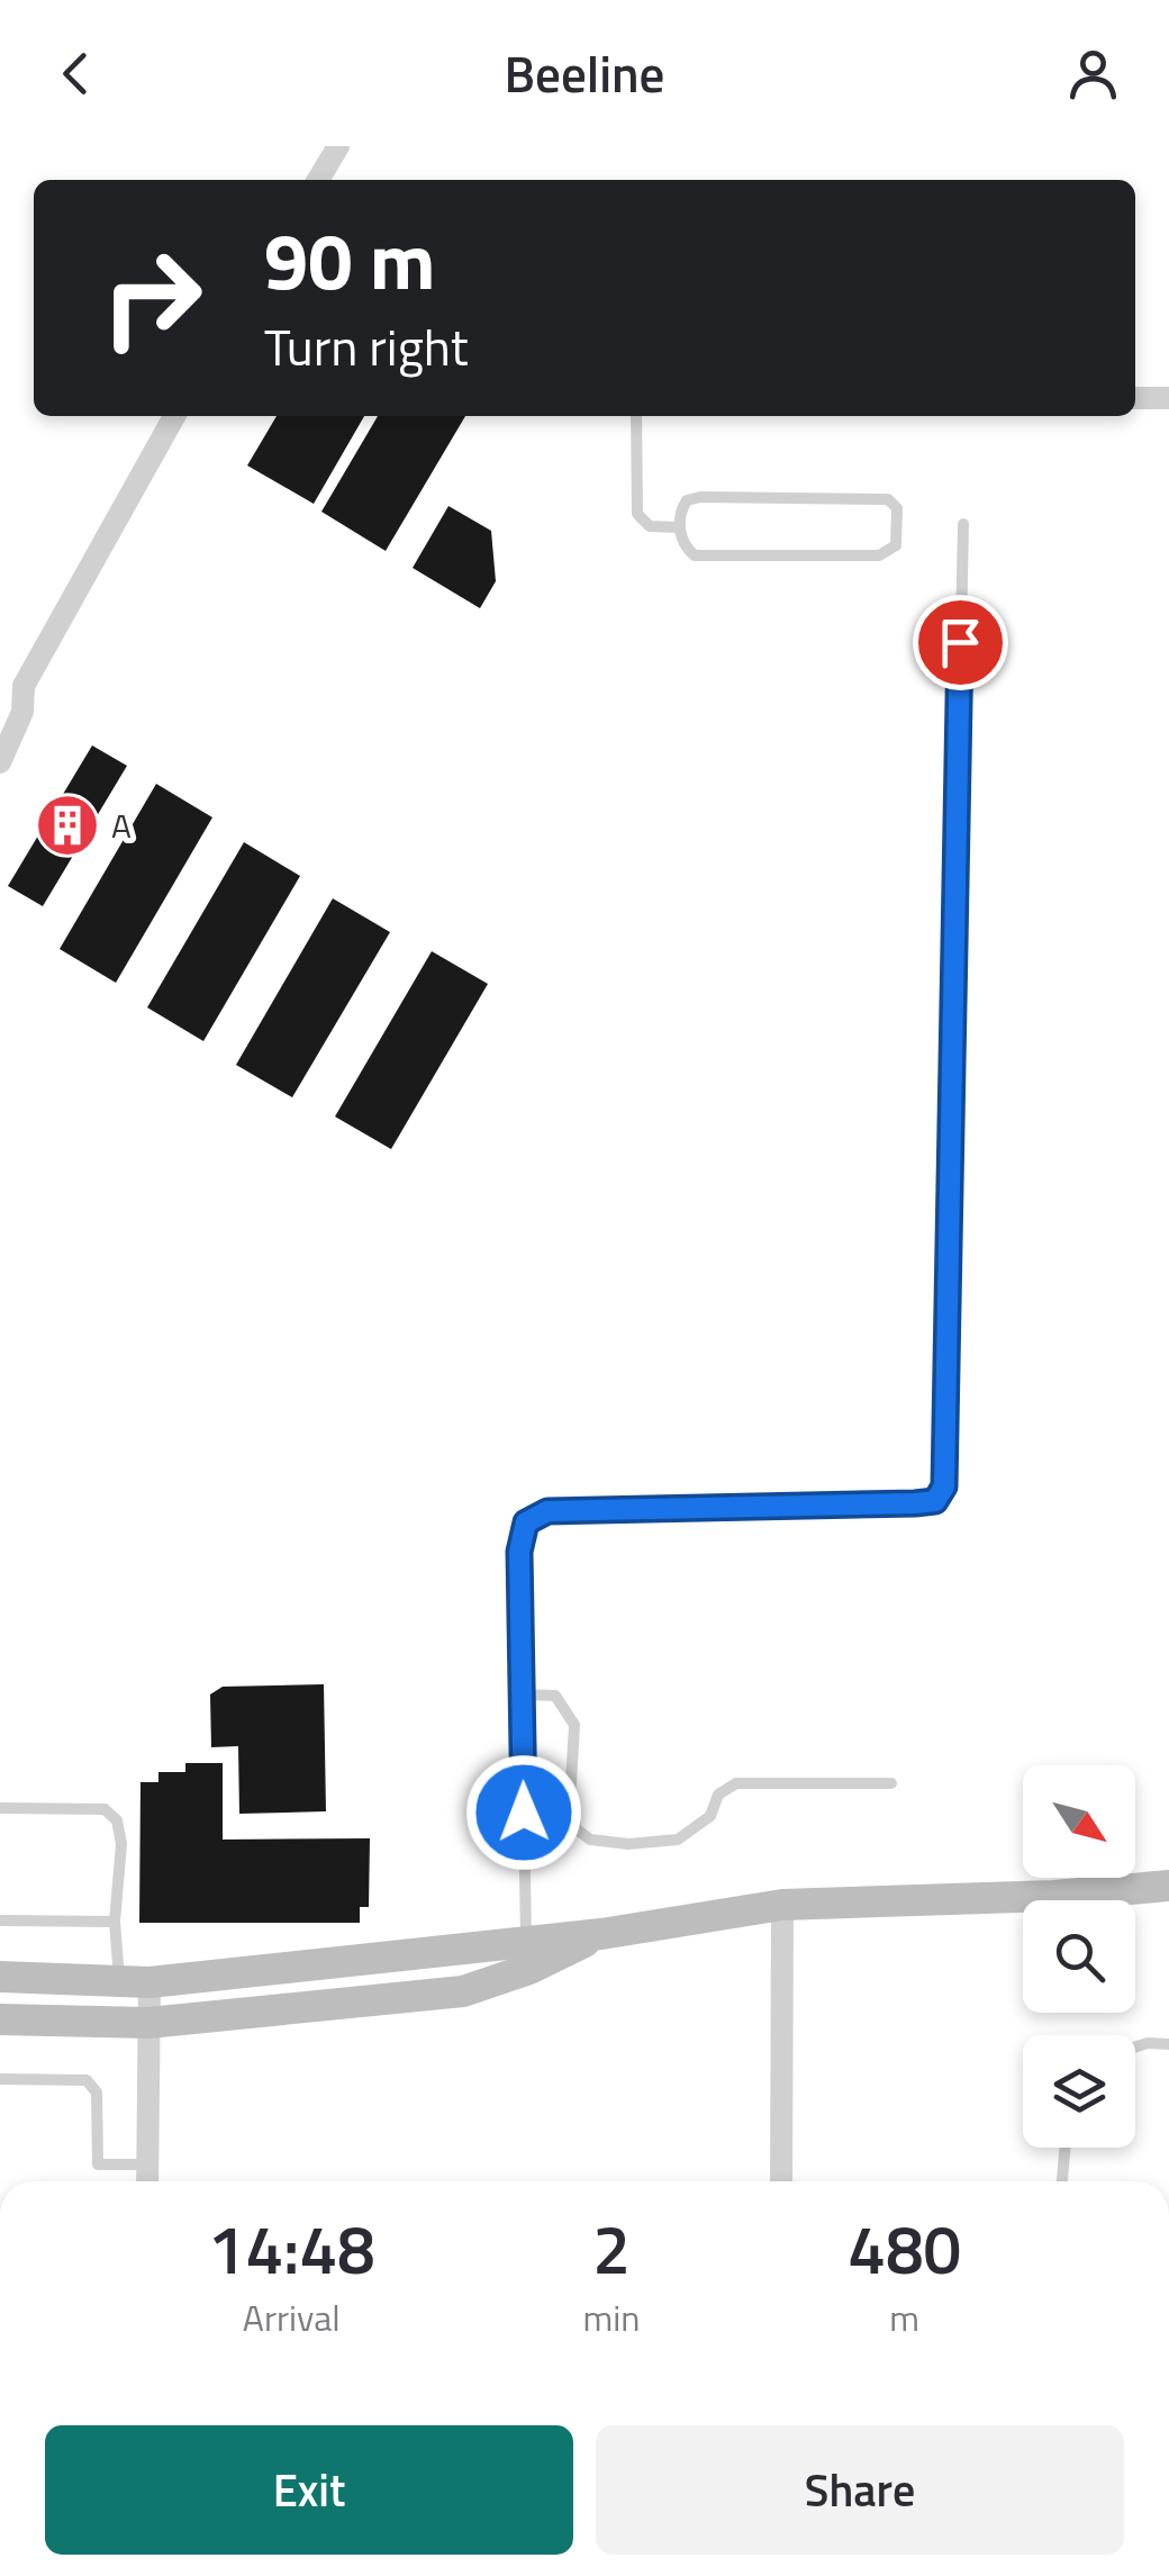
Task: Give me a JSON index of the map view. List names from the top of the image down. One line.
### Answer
{"places":{"building":["A"]},"north":"bottom right","page":{"header":"Beeline","turn":["90 m","Turn right"],"eta":["14:48","Arrival","2","min","480","m"],"buttons":["Exit","Share"]}}
